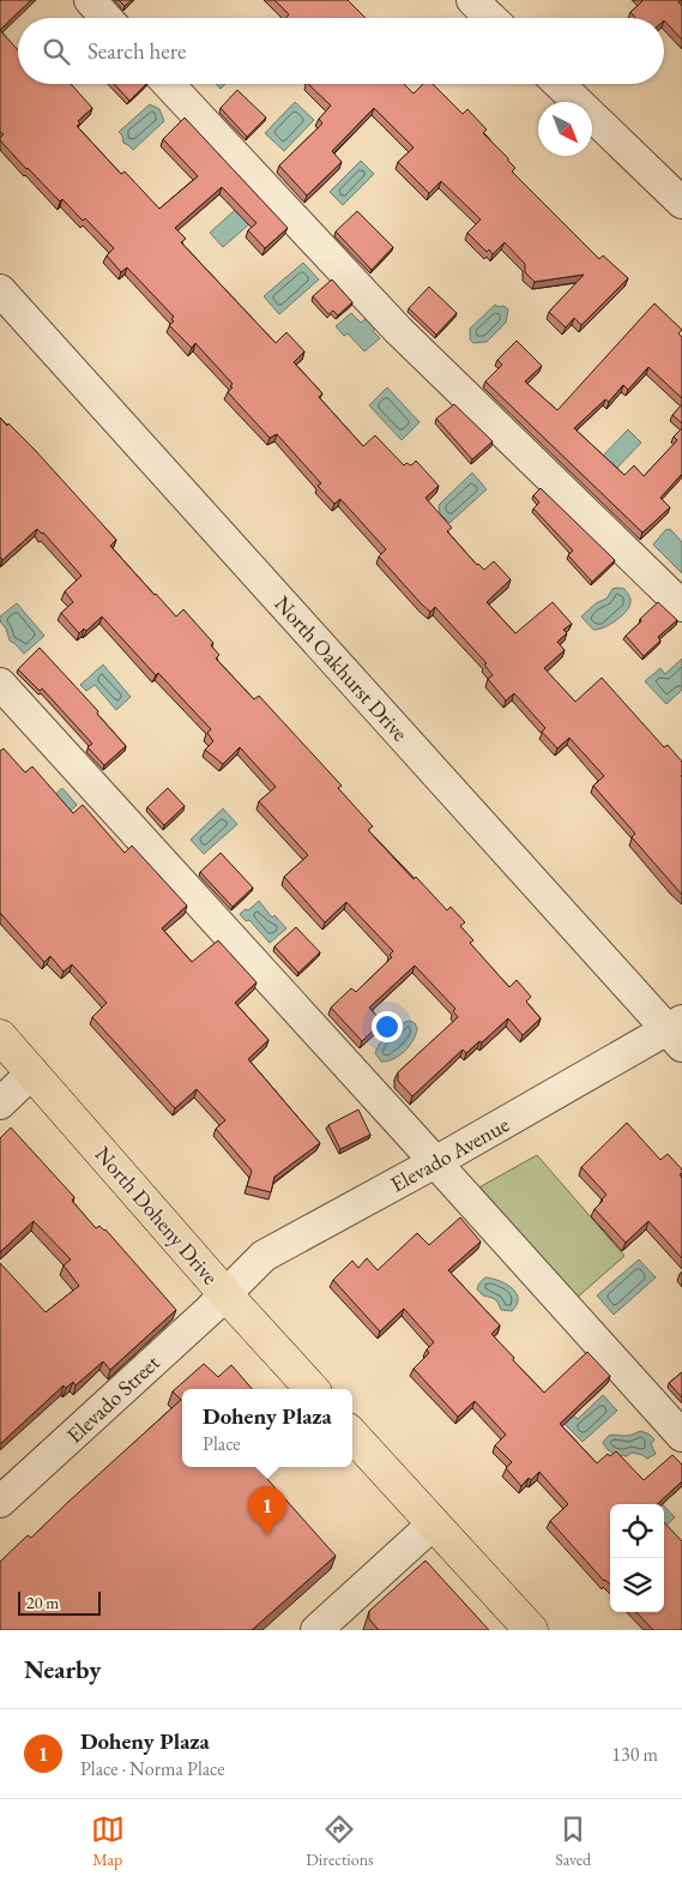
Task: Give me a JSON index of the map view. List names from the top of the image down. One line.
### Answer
{"streets":{"main road":["North Doheny Drive"],"street":["North Oakhurst Drive","Elevado Avenue","Elevado Street"]},"crossings":[["North Oakhurst Drive","Elevado Avenue"],["Elevado Avenue","North Doheny Drive"],["Elevado Avenue","Elevado Street"],["North Doheny Drive","Elevado Street"]],"scale_bar":"20 m","north":"bottom right","page":{"search":"Search here","popup":["Doheny Plaza","Place"],"pins":"1","scale":"20 m","heading":"Nearby","list":[{"mark":"1","name":"Doheny Plaza","note":"Place · Norma Place","value":"130 m"}],"nav":["Map","Directions","Saved"]}}
